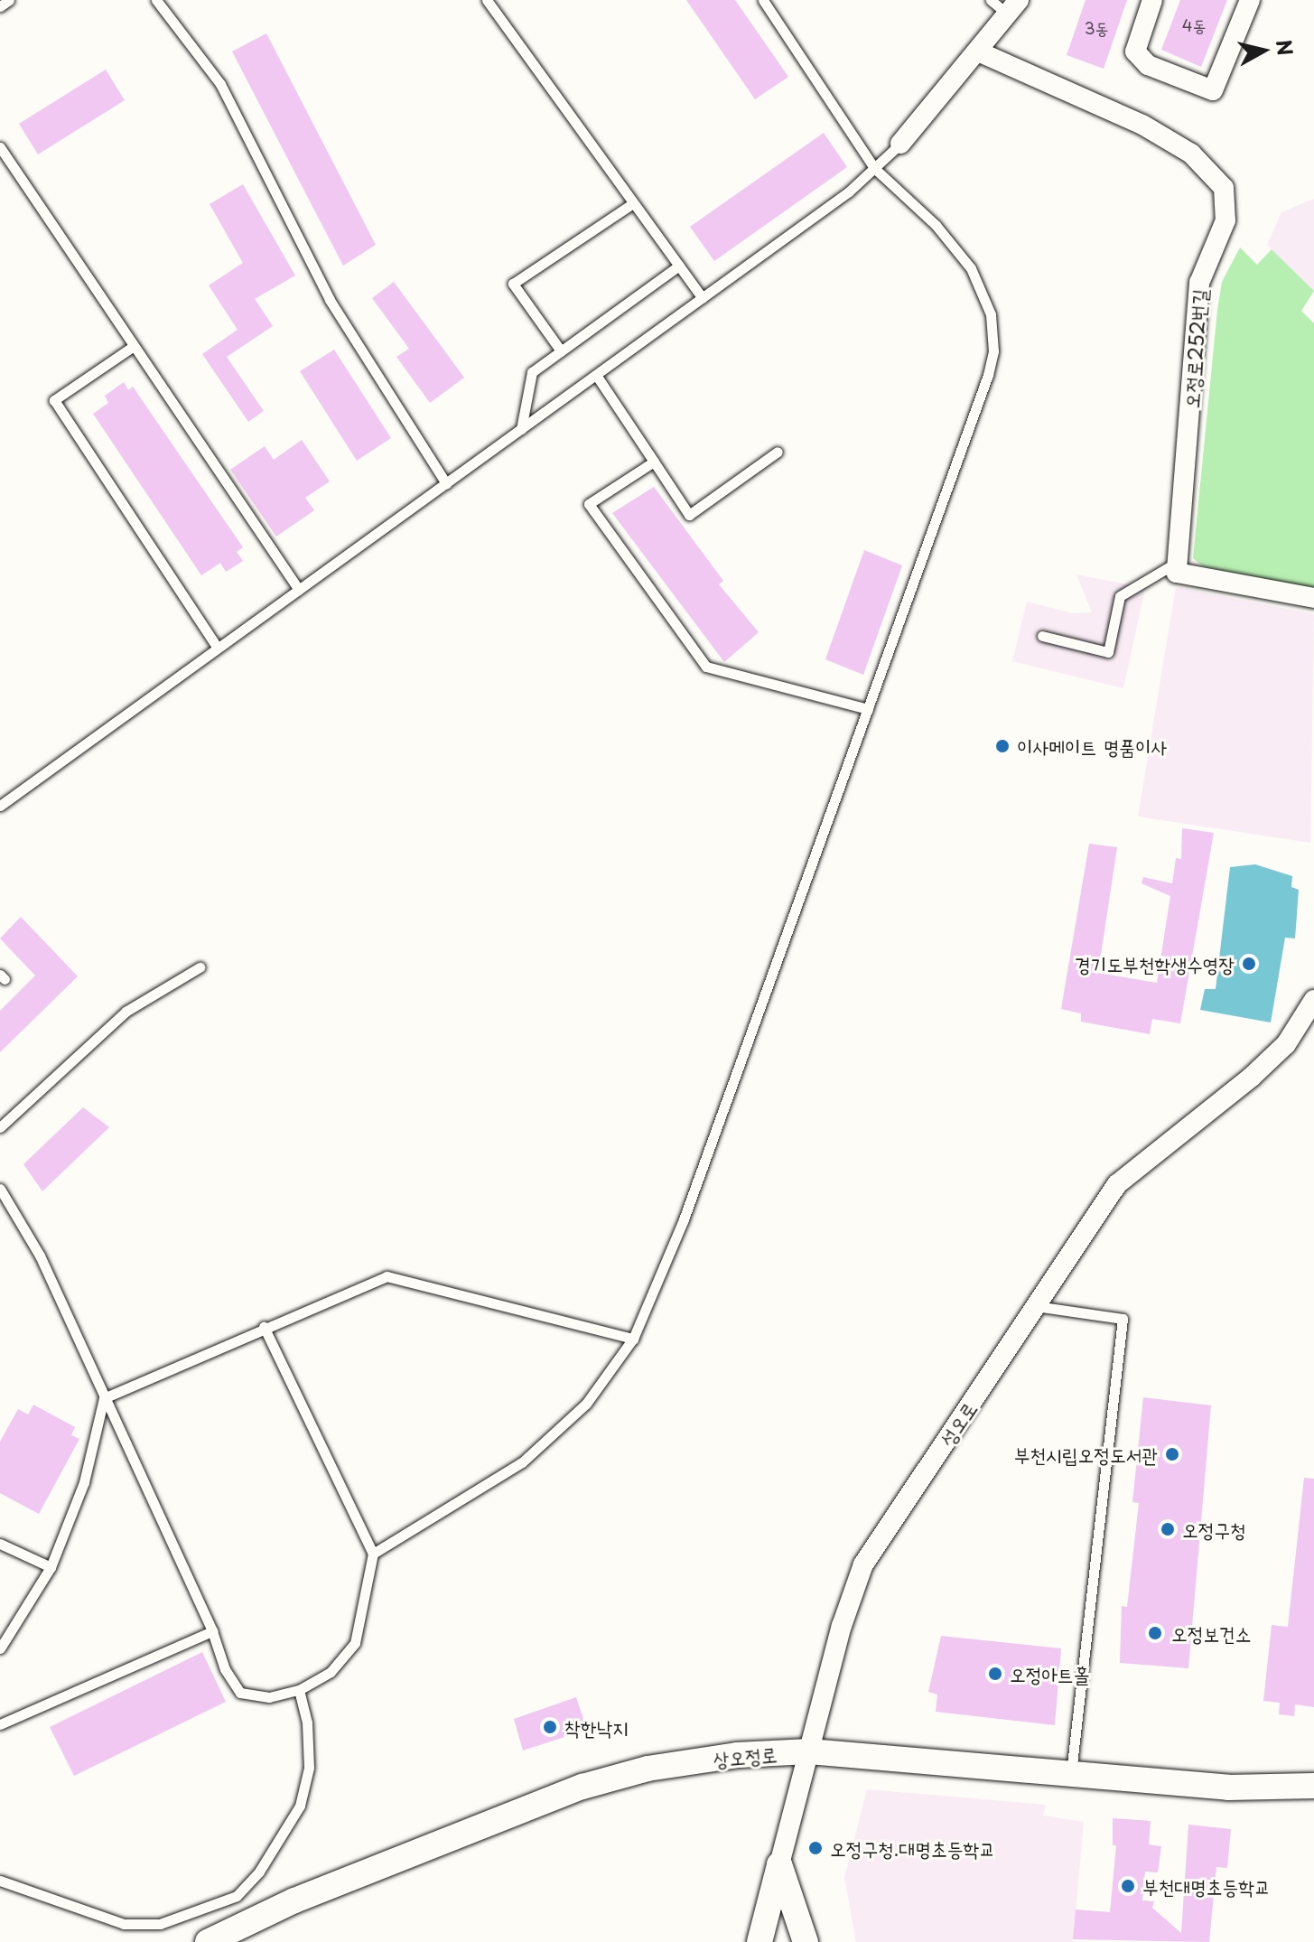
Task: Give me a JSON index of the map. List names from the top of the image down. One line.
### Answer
{"streets":{"street":["오정로252번길","성오로","상오정로"]},"crossings":[["성오로","상오정로"]],"places":["이사메이트 명품이사","경기도부천학생수영장","부천시립오정도서관","오정구청","오정보건소","오정아트홀","착한낙지","오정구청.대명초등학교","부천대명초등학교"],"house_numbers":["4동","3동"],"north":"right"}
